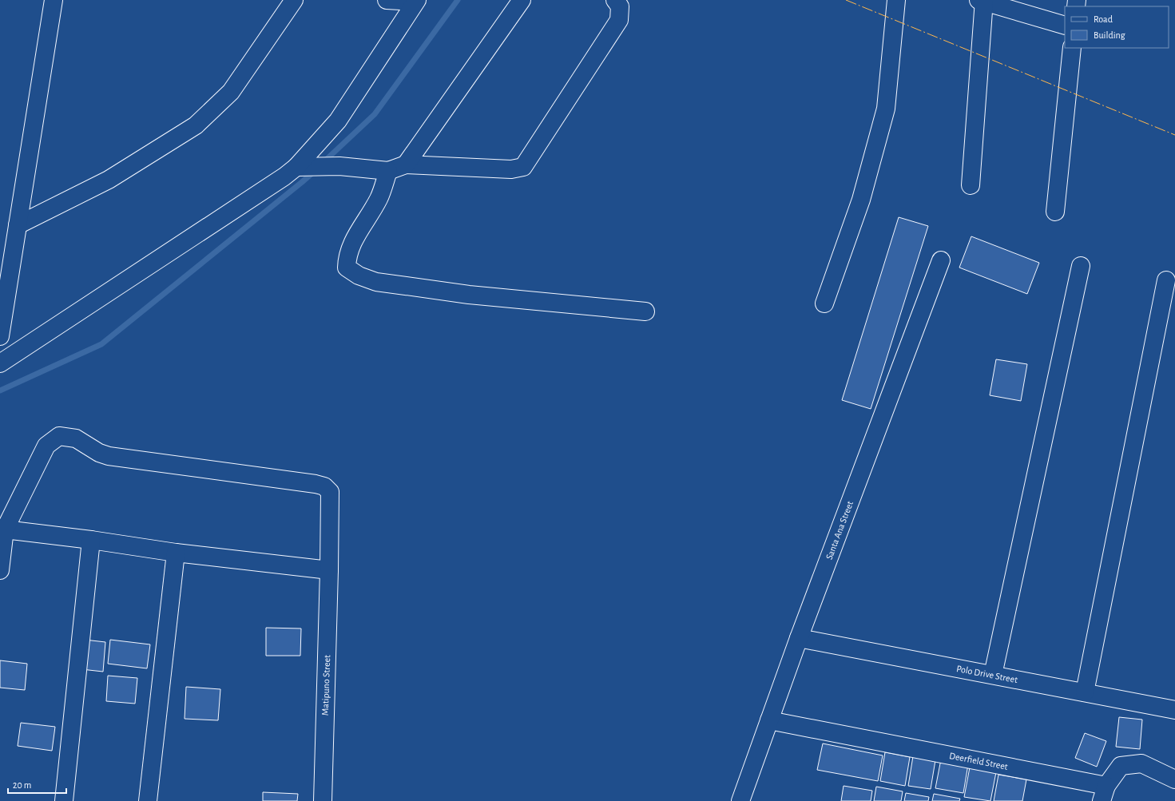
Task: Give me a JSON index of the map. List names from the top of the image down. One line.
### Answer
{"streets":{"street":["Santa Ana Street","Polo Drive Street","Matipuno Street","Deerfield Street"]},"crossings":[["Santa Ana Street","Polo Drive Street"],["Santa Ana Street","Deerfield Street"]],"legend":["Road","Building"],"scale_bar":"20 m"}
